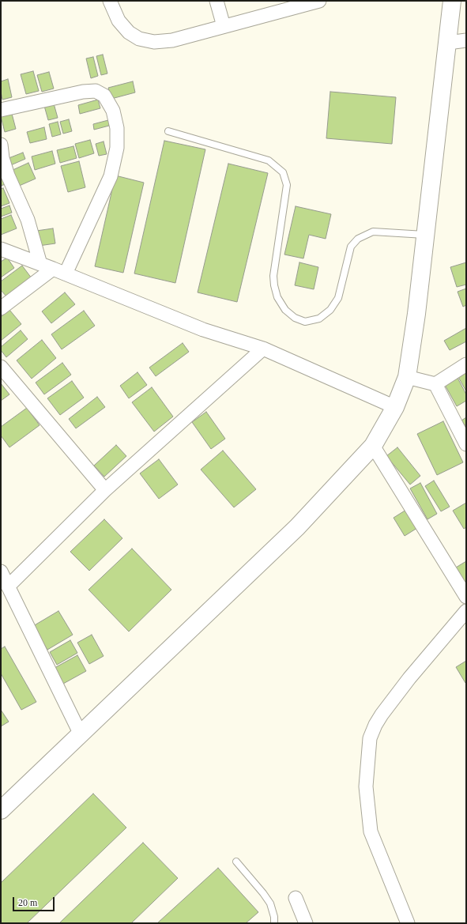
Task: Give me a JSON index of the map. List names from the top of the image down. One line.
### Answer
{"scale_bar":"20 m"}
